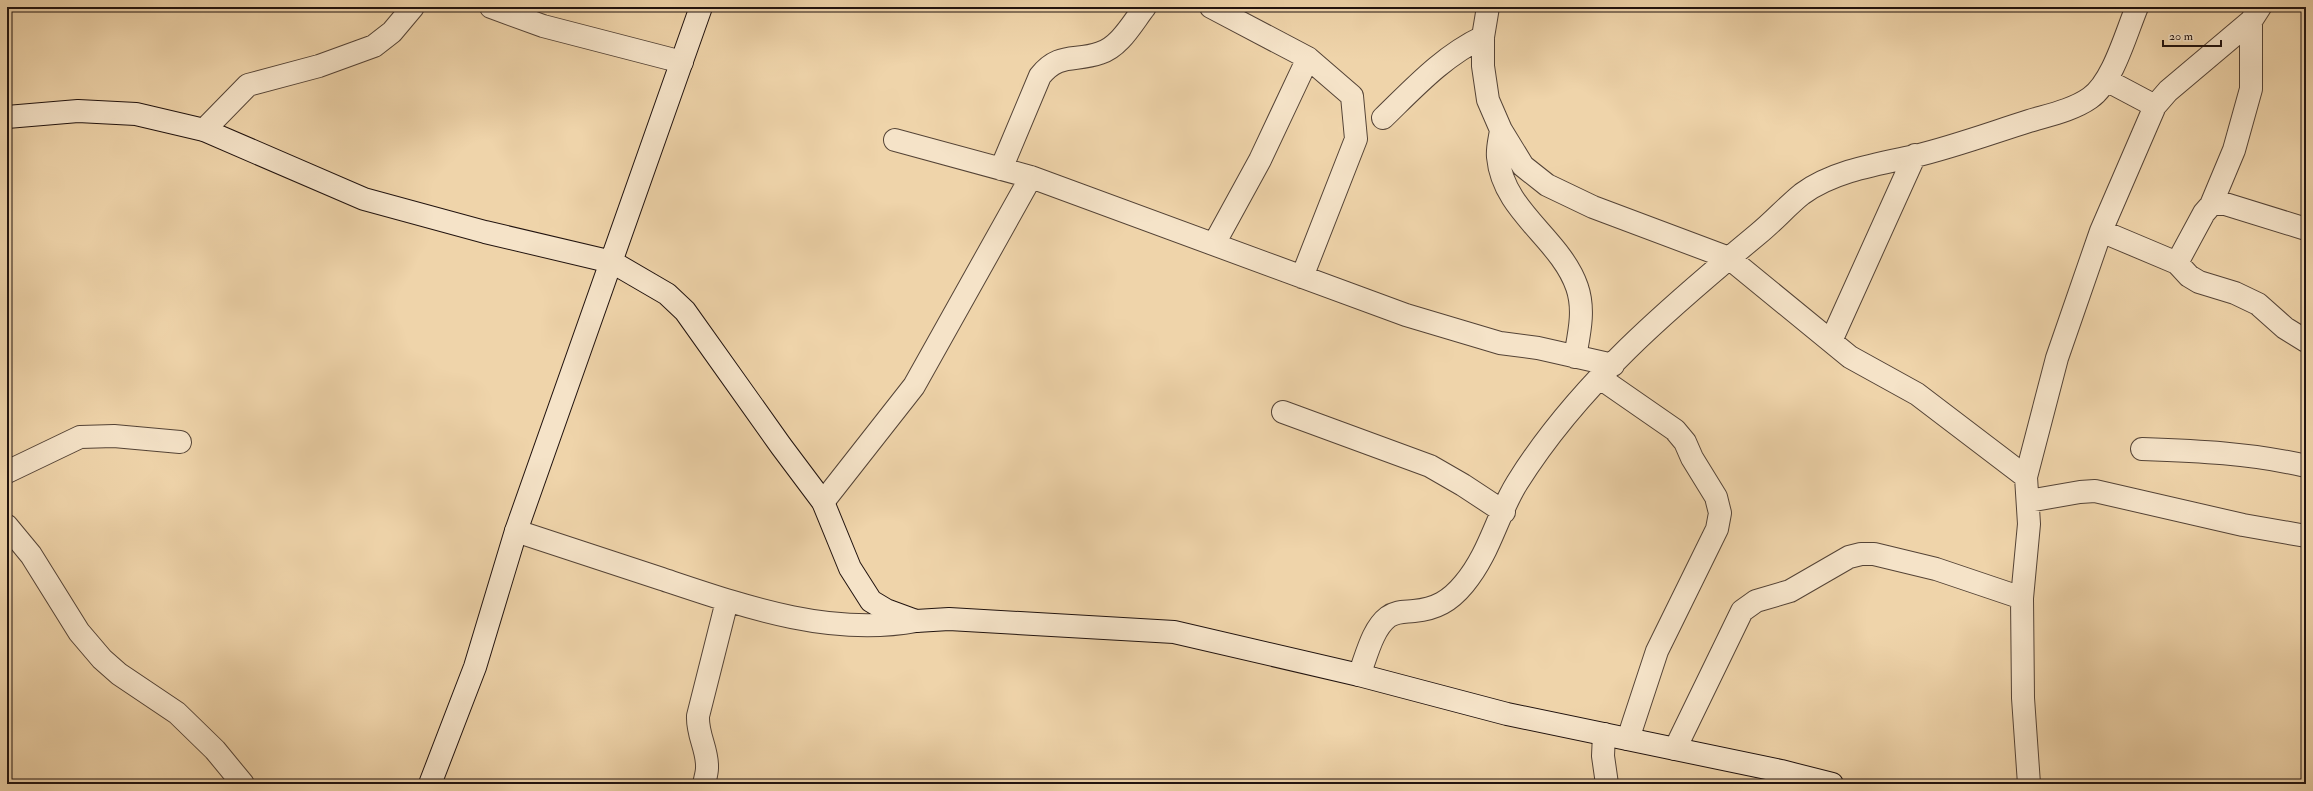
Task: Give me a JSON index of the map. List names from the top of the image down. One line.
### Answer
{"scale_bar":"20 m"}
